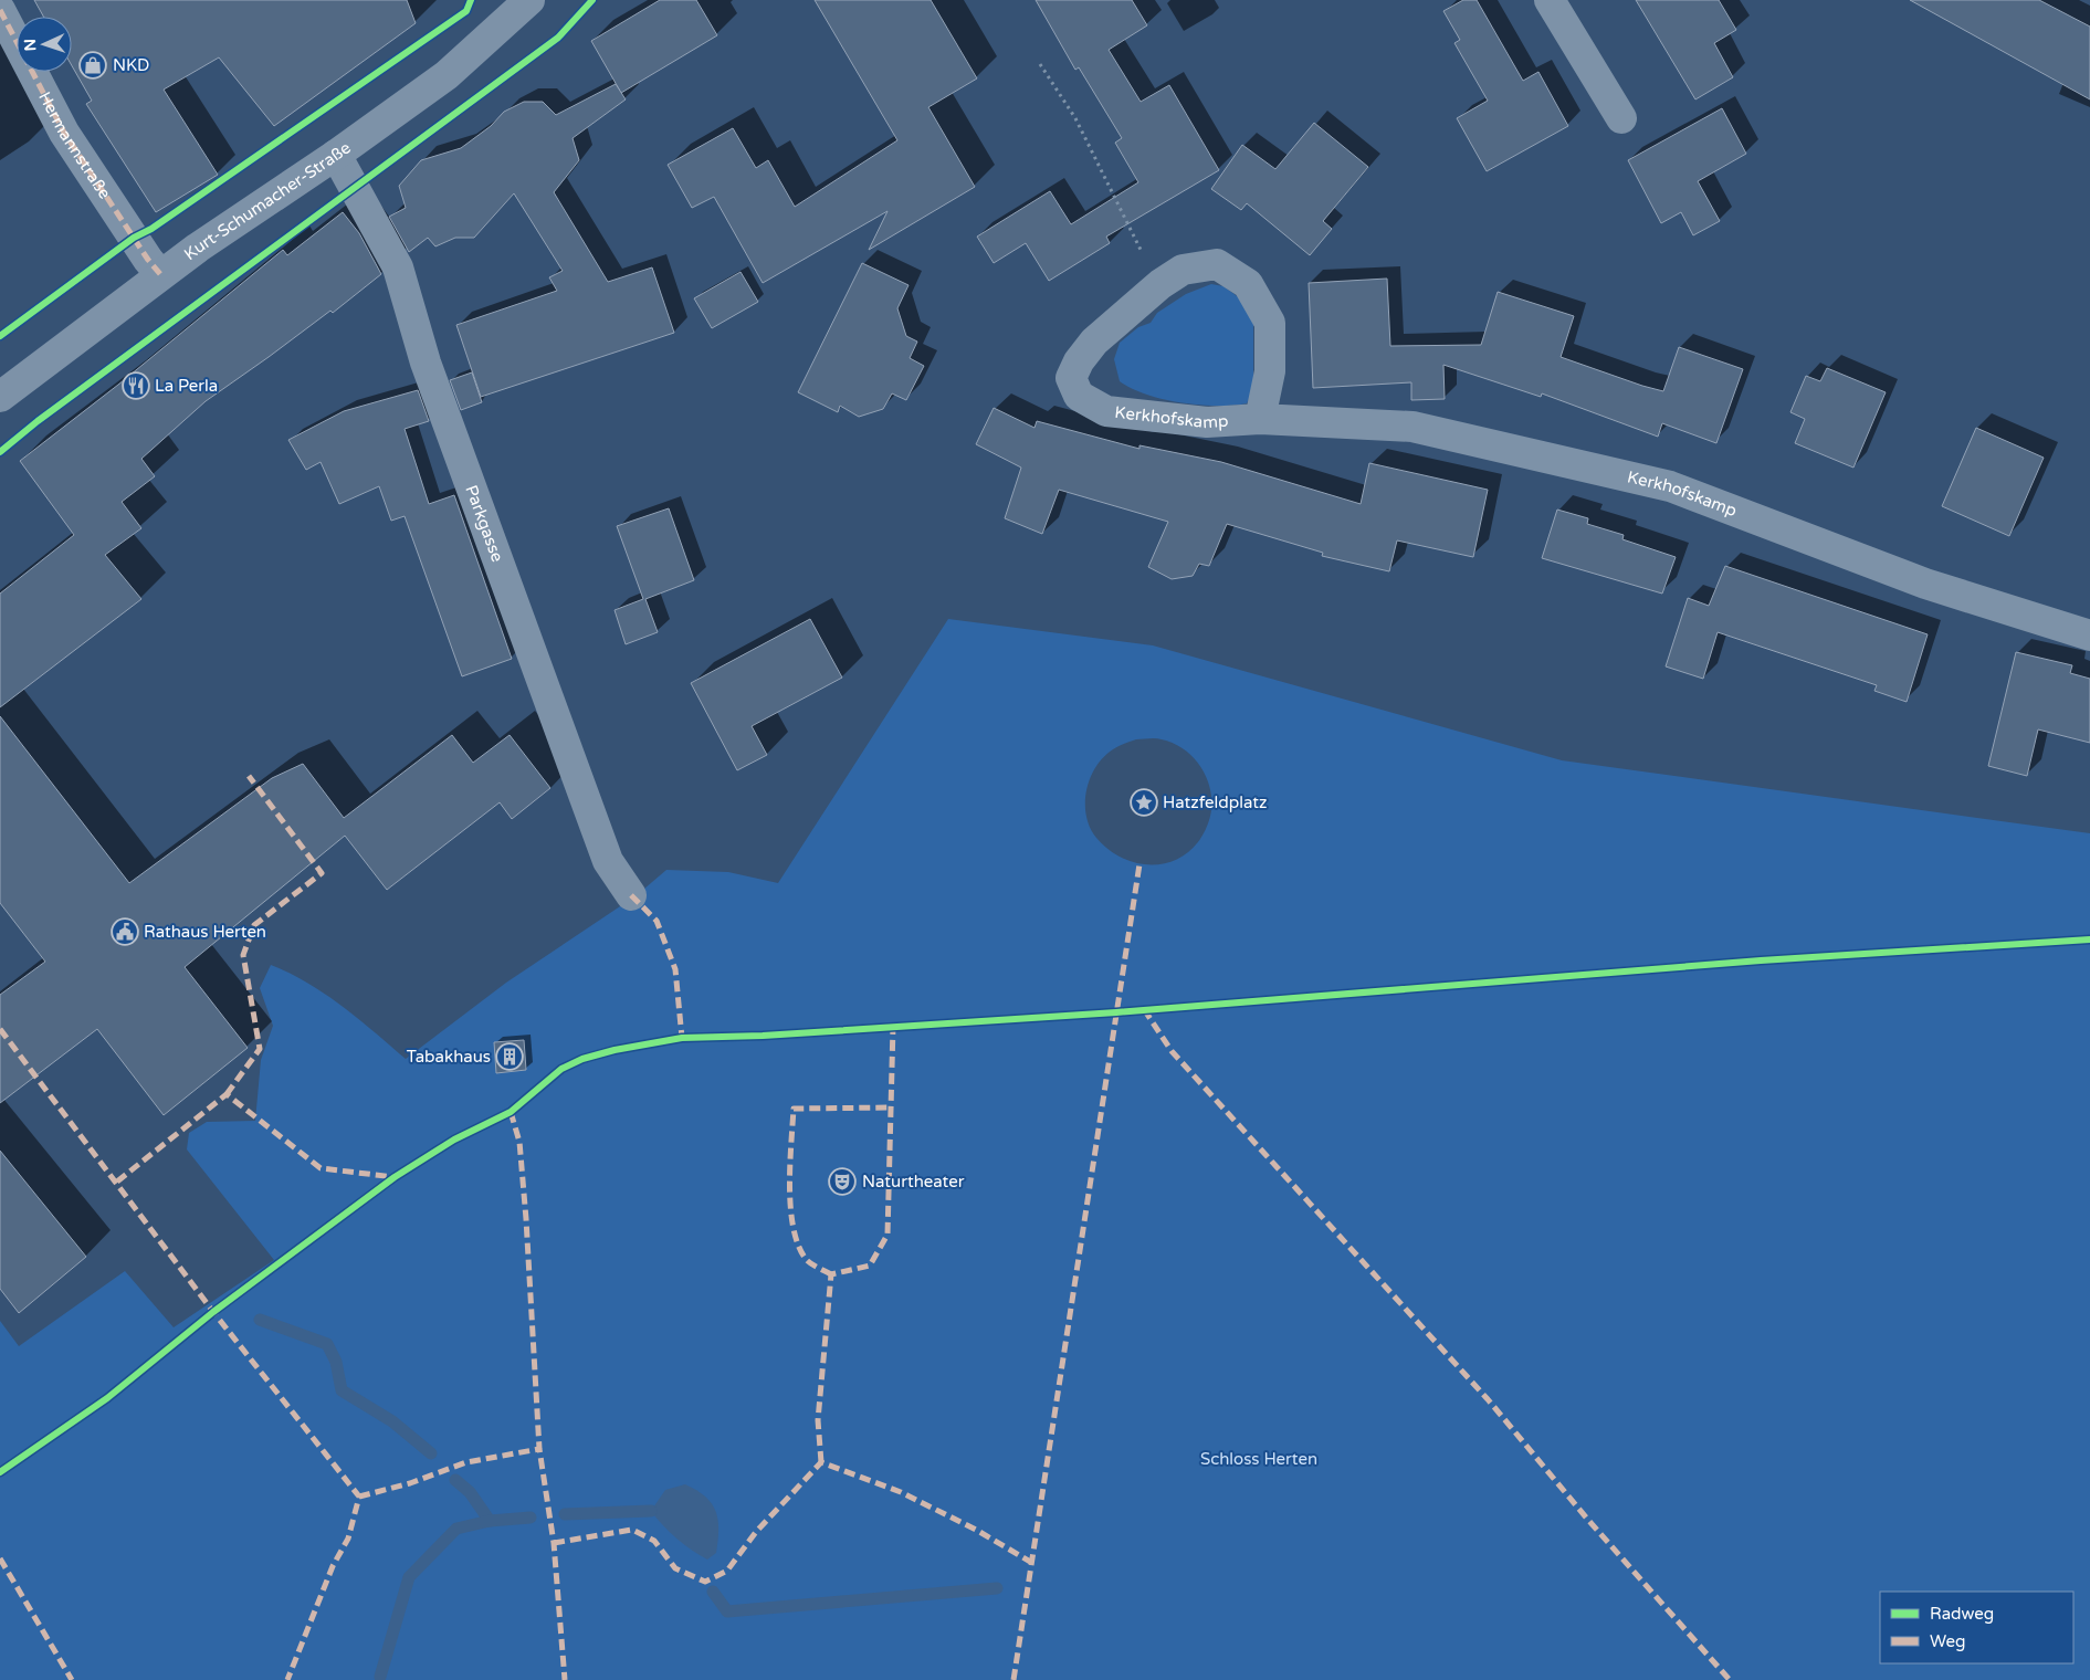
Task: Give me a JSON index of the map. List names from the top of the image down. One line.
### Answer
{"streets":{"street":["Hermannstraße","Kurt-Schumacher-Straße","Kerkhofskamp","Parkgasse"]},"crossings":[["Hermannstraße","Kurt-Schumacher-Straße"],["Kurt-Schumacher-Straße","Parkgasse"]],"parks":["Schloss Herten"],"places":{"shop":["NKD"],"restaurant":["La Perla"],"place":["Hatzfeldplatz"],"public building":["Rathaus Herten"],"building":["Tabakhaus"],"theatre":["Naturtheater"]},"legend":["Radweg","Weg"],"north":"left"}
